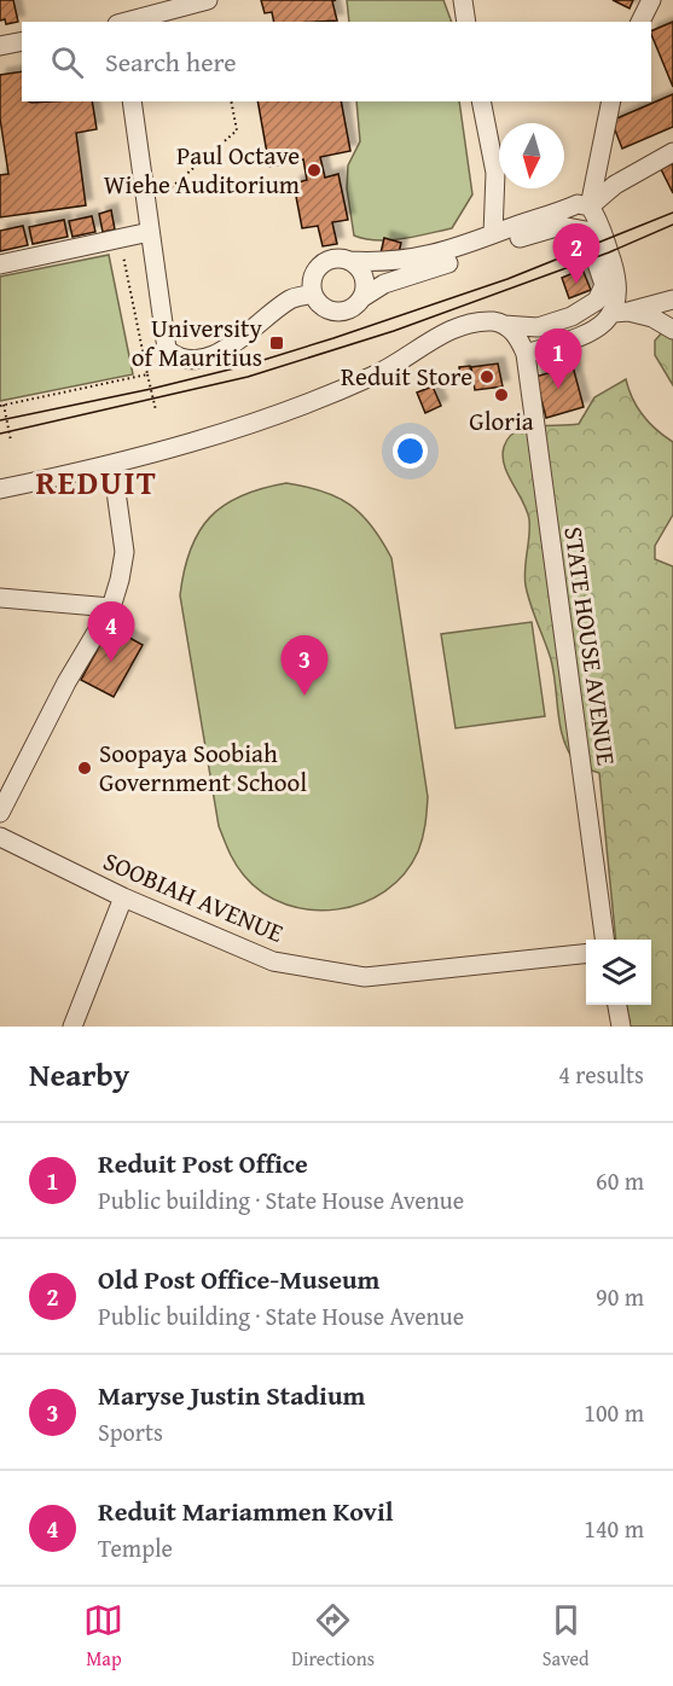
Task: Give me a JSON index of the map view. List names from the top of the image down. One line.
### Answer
{"streets":{"street":["STATE HOUSE AVENUE","SOOBIAH AVENUE"]},"districts":["REDUIT"],"places":{"other":["Paul Octave Wiehe Auditorium","Reduit Store","Gloria","Soopaya Soobiah Government School"],"transit":["University of Mauritius"]},"north":"bottom","page":{"search":"Search here","pins":["2","1","4","3"],"heading":["Nearby","4 results"],"list":[{"mark":"1","name":"Reduit Post Office","note":"Public building · State House Avenue","value":"60 m"},{"mark":"2","name":"Old Post Office-Museum","note":"Public building · State House Avenue","value":"90 m"},{"mark":"3","name":"Maryse Justin Stadium","note":"Sports","value":"100 m"},{"mark":"4","name":"Reduit Mariammen Kovil","note":"Temple","value":"140 m"}],"nav":["Map","Directions","Saved"]}}
